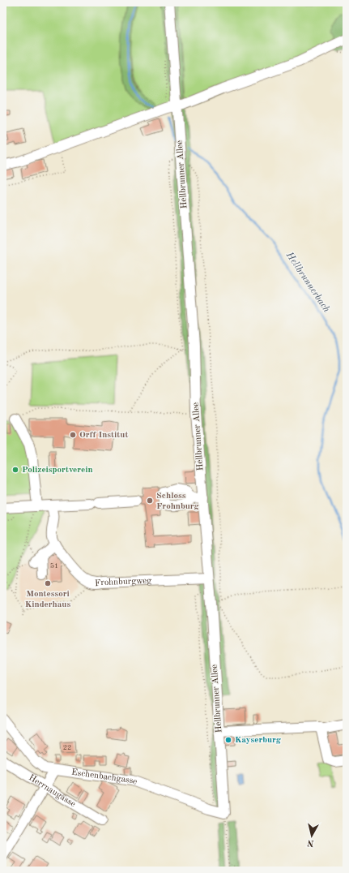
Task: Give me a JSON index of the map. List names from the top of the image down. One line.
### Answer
{"streets":{"street":["Hellbrunner Allee","Frohnburgweg","Eschenbachgasse","Herrnaugasse"]},"crossings":[["Hellbrunner Allee","Frohnburgweg"],["Hellbrunner Allee","Eschenbachgasse"]],"water":["Hellbrunnerbach"],"places":["Orff Institut","Polizeisportverein","Schloss Frohnburg","Montessori Kinderhaus","Kayserburg"],"house_numbers":["51","22"],"north":"bottom"}
